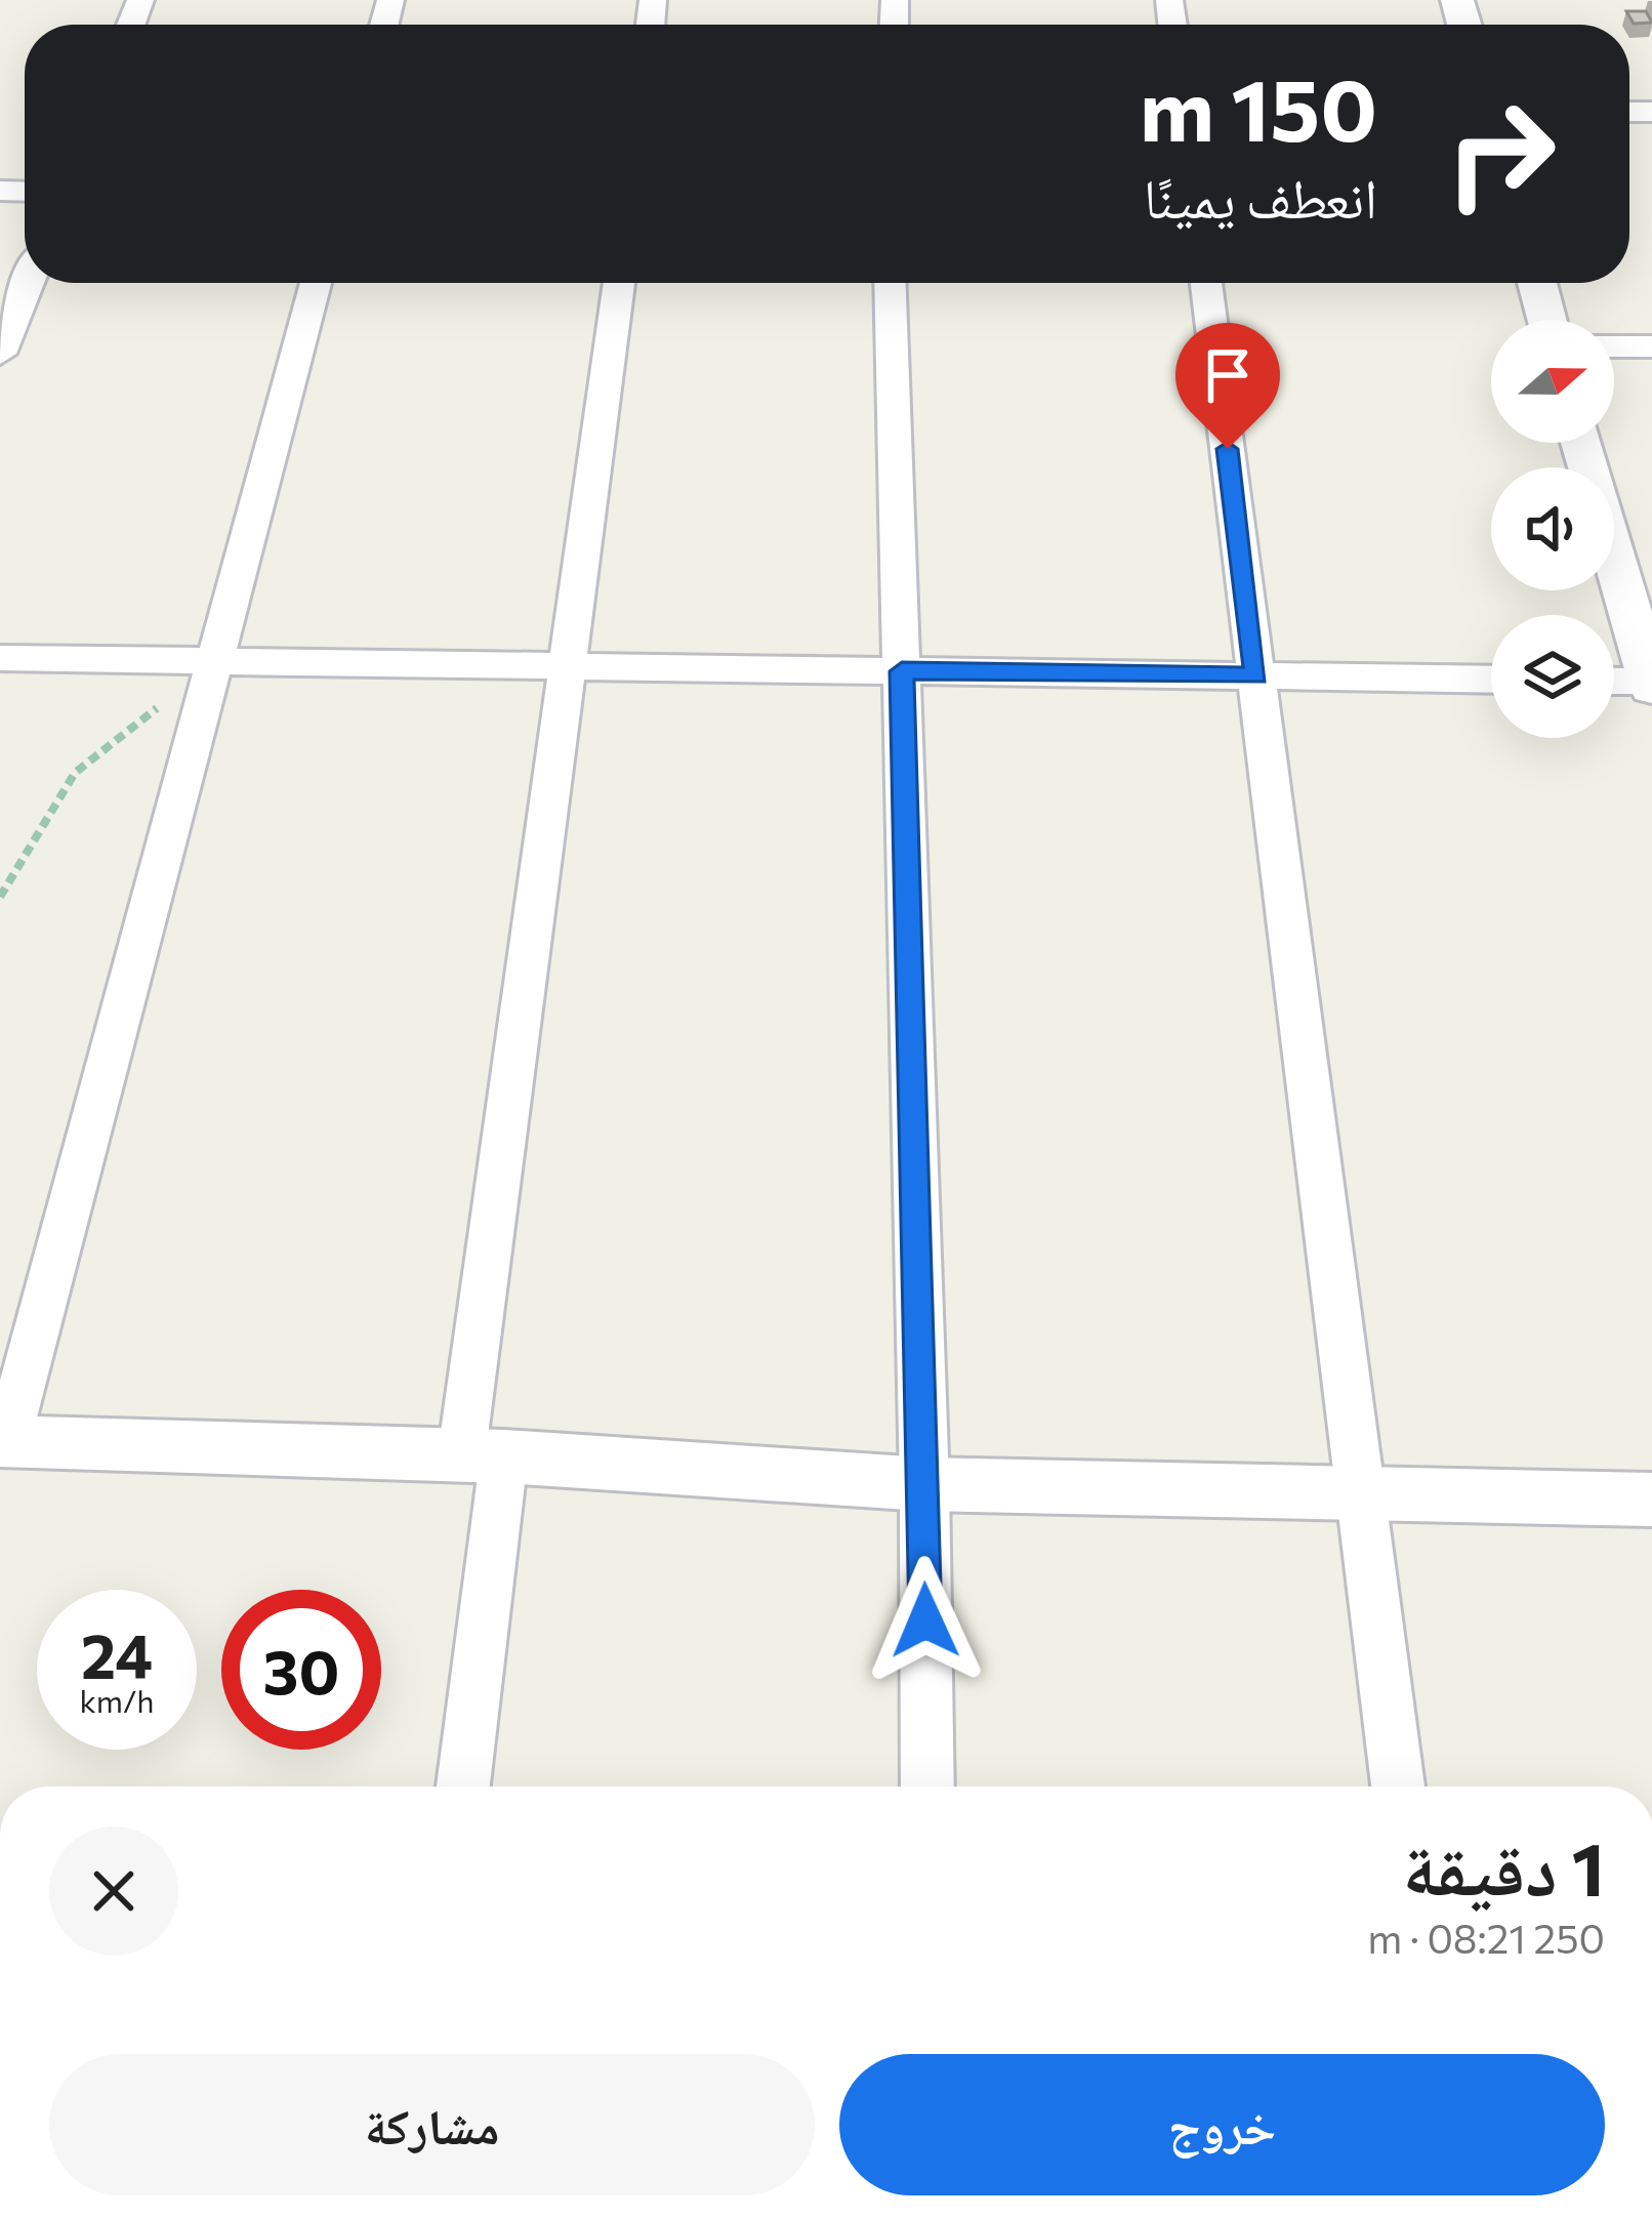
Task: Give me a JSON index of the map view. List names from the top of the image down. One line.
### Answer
{"north":"right","page":{"turn":["150 m","انعطف يمينًا"],"speed":"24 km/h","limit":"30","heading":["1 دقيقة","250 m · 08:21"],"buttons":["خروج","مشاركة"]}}
